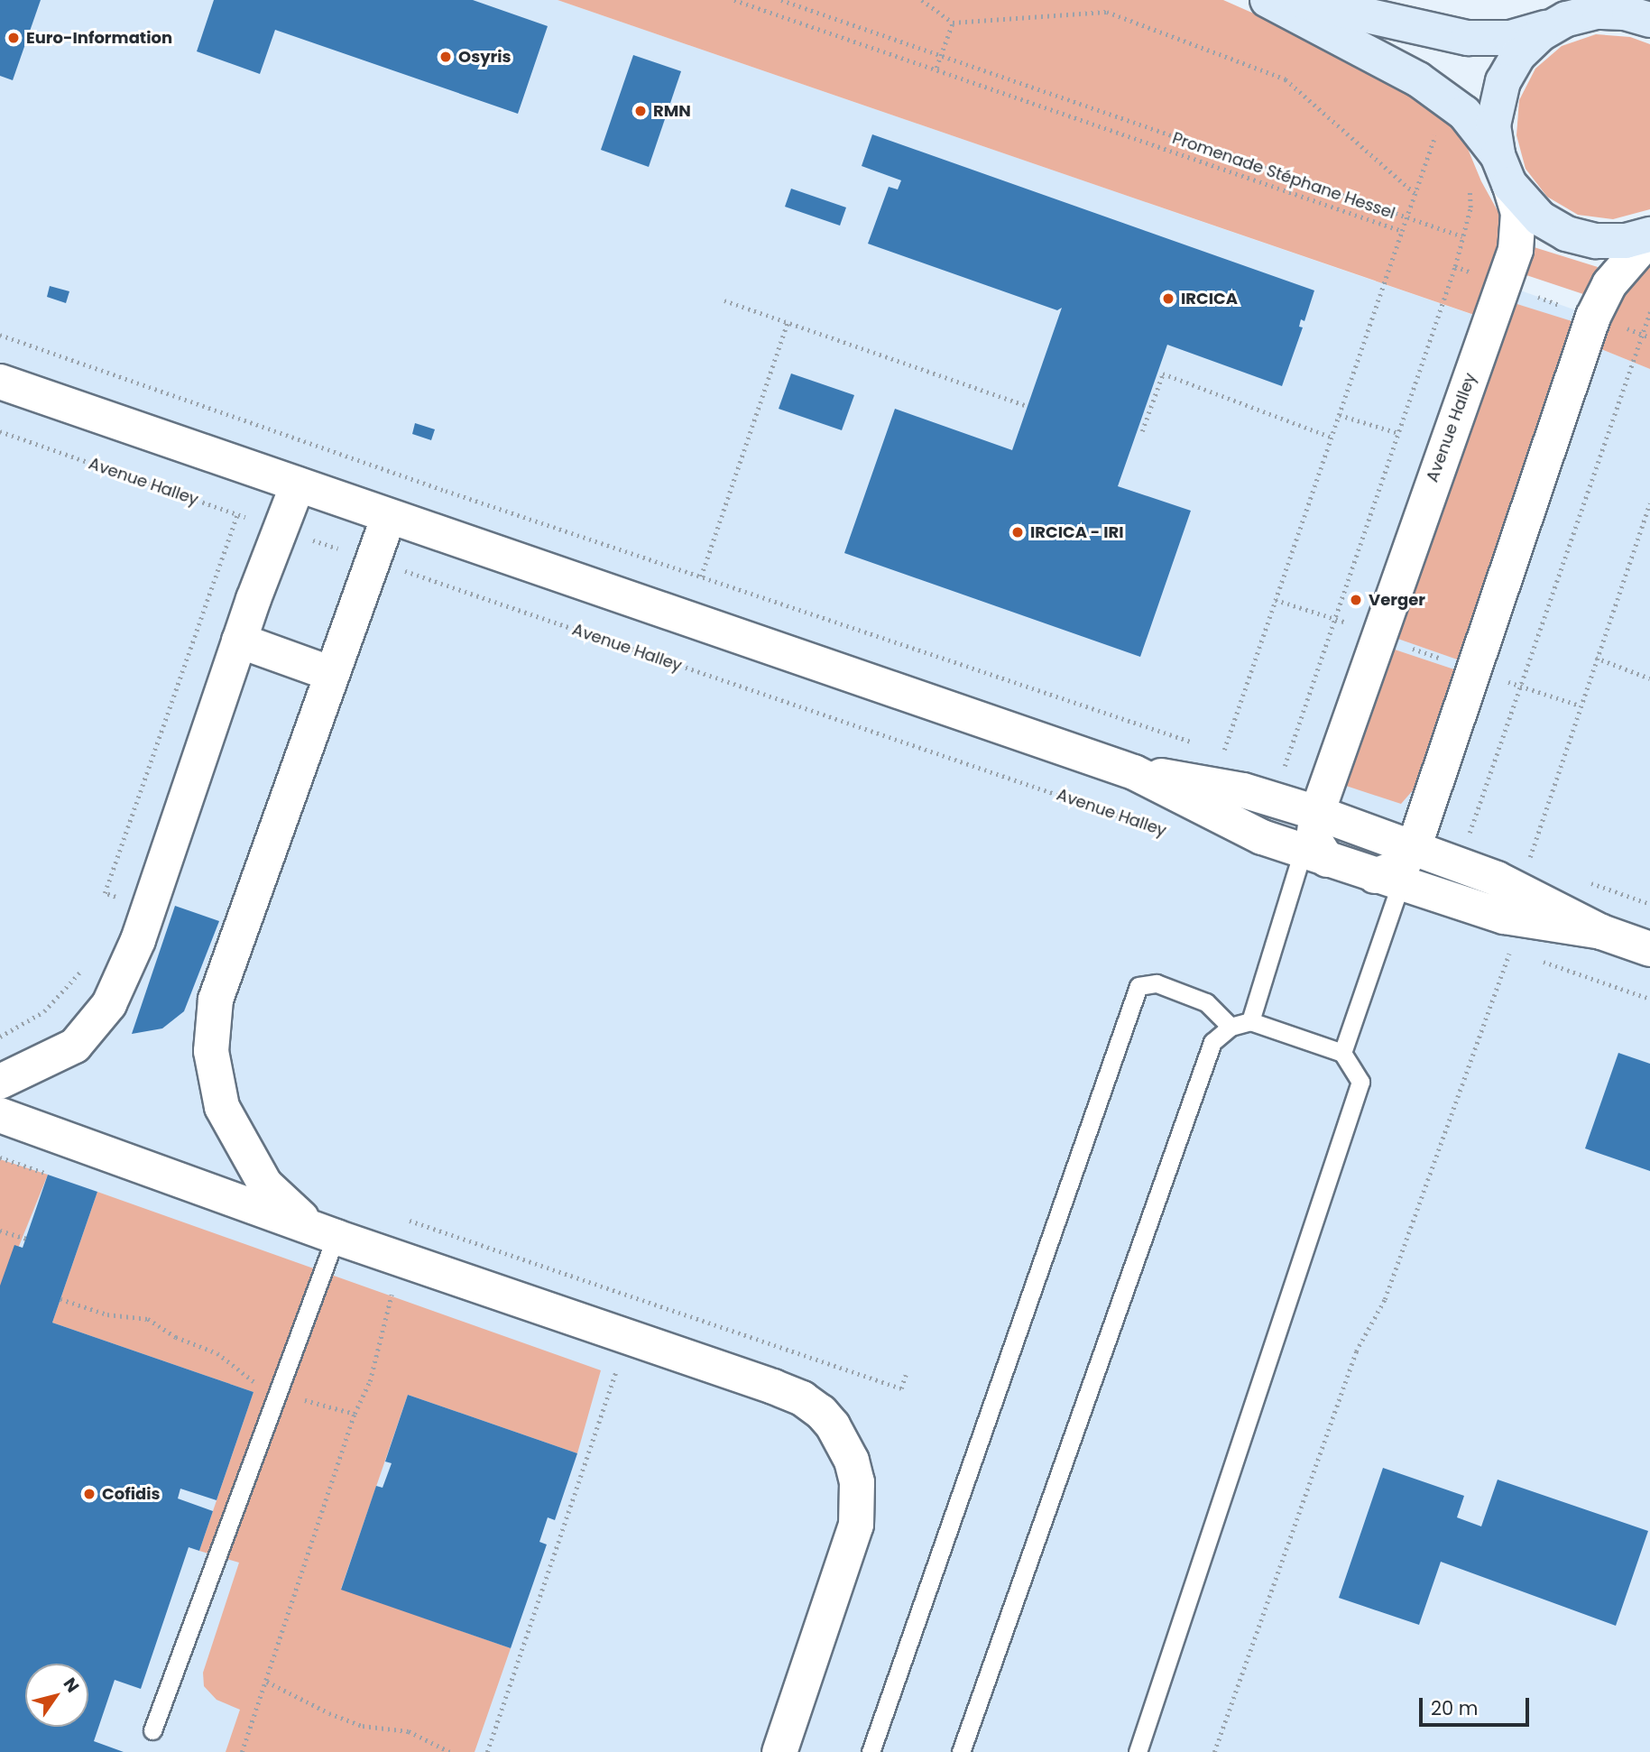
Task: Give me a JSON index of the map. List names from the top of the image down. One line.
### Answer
{"streets":{"street":["Avenue Halley"],"path":["Promenade Stéphane Hessel"]},"places":["Euro-Information","Osyris","RMN","IRCICA","IRCICA - IRI","Verger","Cofidis"],"scale_bar":"20 m","north":"top right"}
